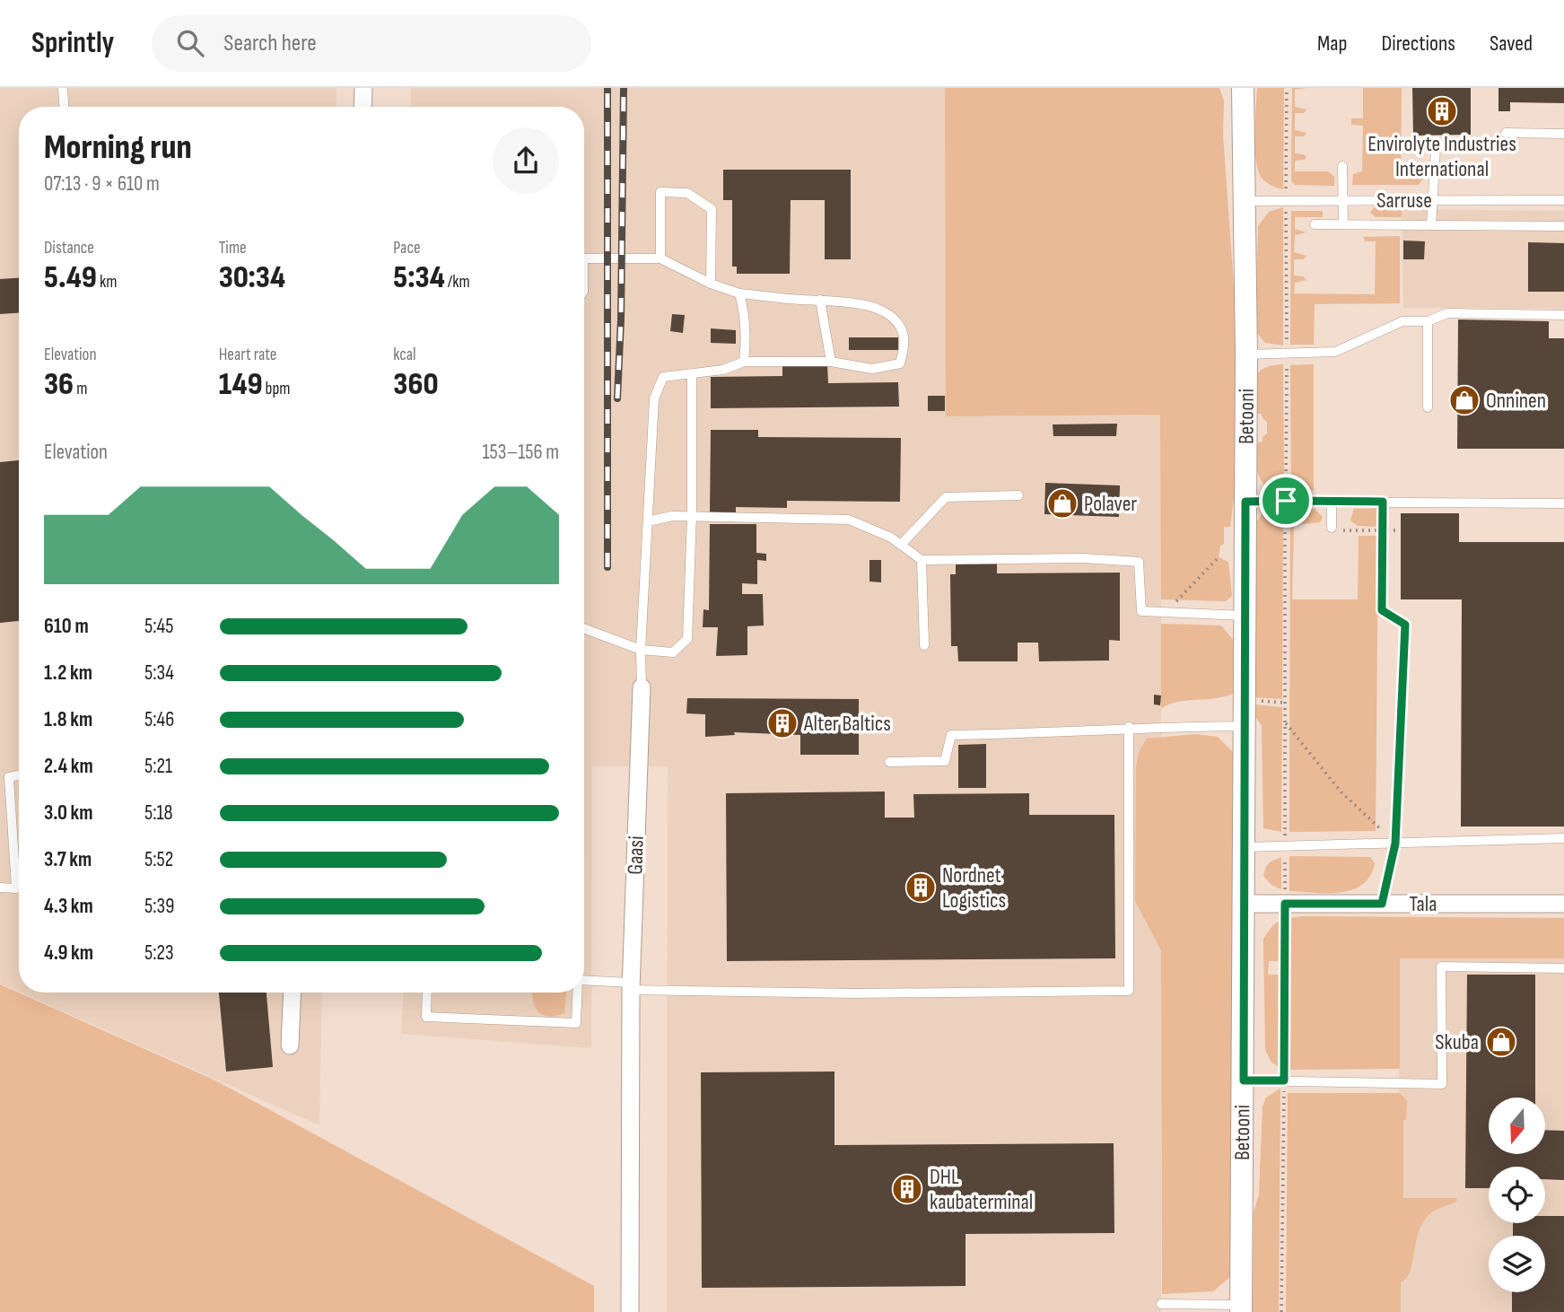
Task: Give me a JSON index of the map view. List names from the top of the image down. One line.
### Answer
{"streets":{"street":["Betooni","Gaasi","Tala"],"lane":["Sarruse"]},"crossings":[["Sarruse","Betooni"],["Betooni","Tala"]],"places":{"building":["Envirolyte Industries International","Alter Baltics","Nordnet Logistics","DHL kaubaterminal"],"shop":["Onninen","Polaver","Skuba"]},"north":"bottom","page":{"header":"Sprintly","search":"Search here","nav":["Map","Directions","Saved"],"heading":["Morning run","07:13 · 9 × 610 m"],"stats":[["Distance","5.49 km"],["Time","30:34"],["Pace","5:34 /km"],["Elevation","36 m"],["Heart rate","149 bpm"],["kcal","360"]],"chart":["Elevation","153–156 m"],"list":[{"name":"610 m","note":"5:45"},{"name":"1.2 km","note":"5:34"},{"name":"1.8 km","note":"5:46"},{"name":"2.4 km","note":"5:21"},{"name":"3.0 km","note":"5:18"},{"name":"3.7 km","note":"5:52"},{"name":"4.3 km","note":"5:39"},{"name":"4.9 km","note":"5:23"}]}}
